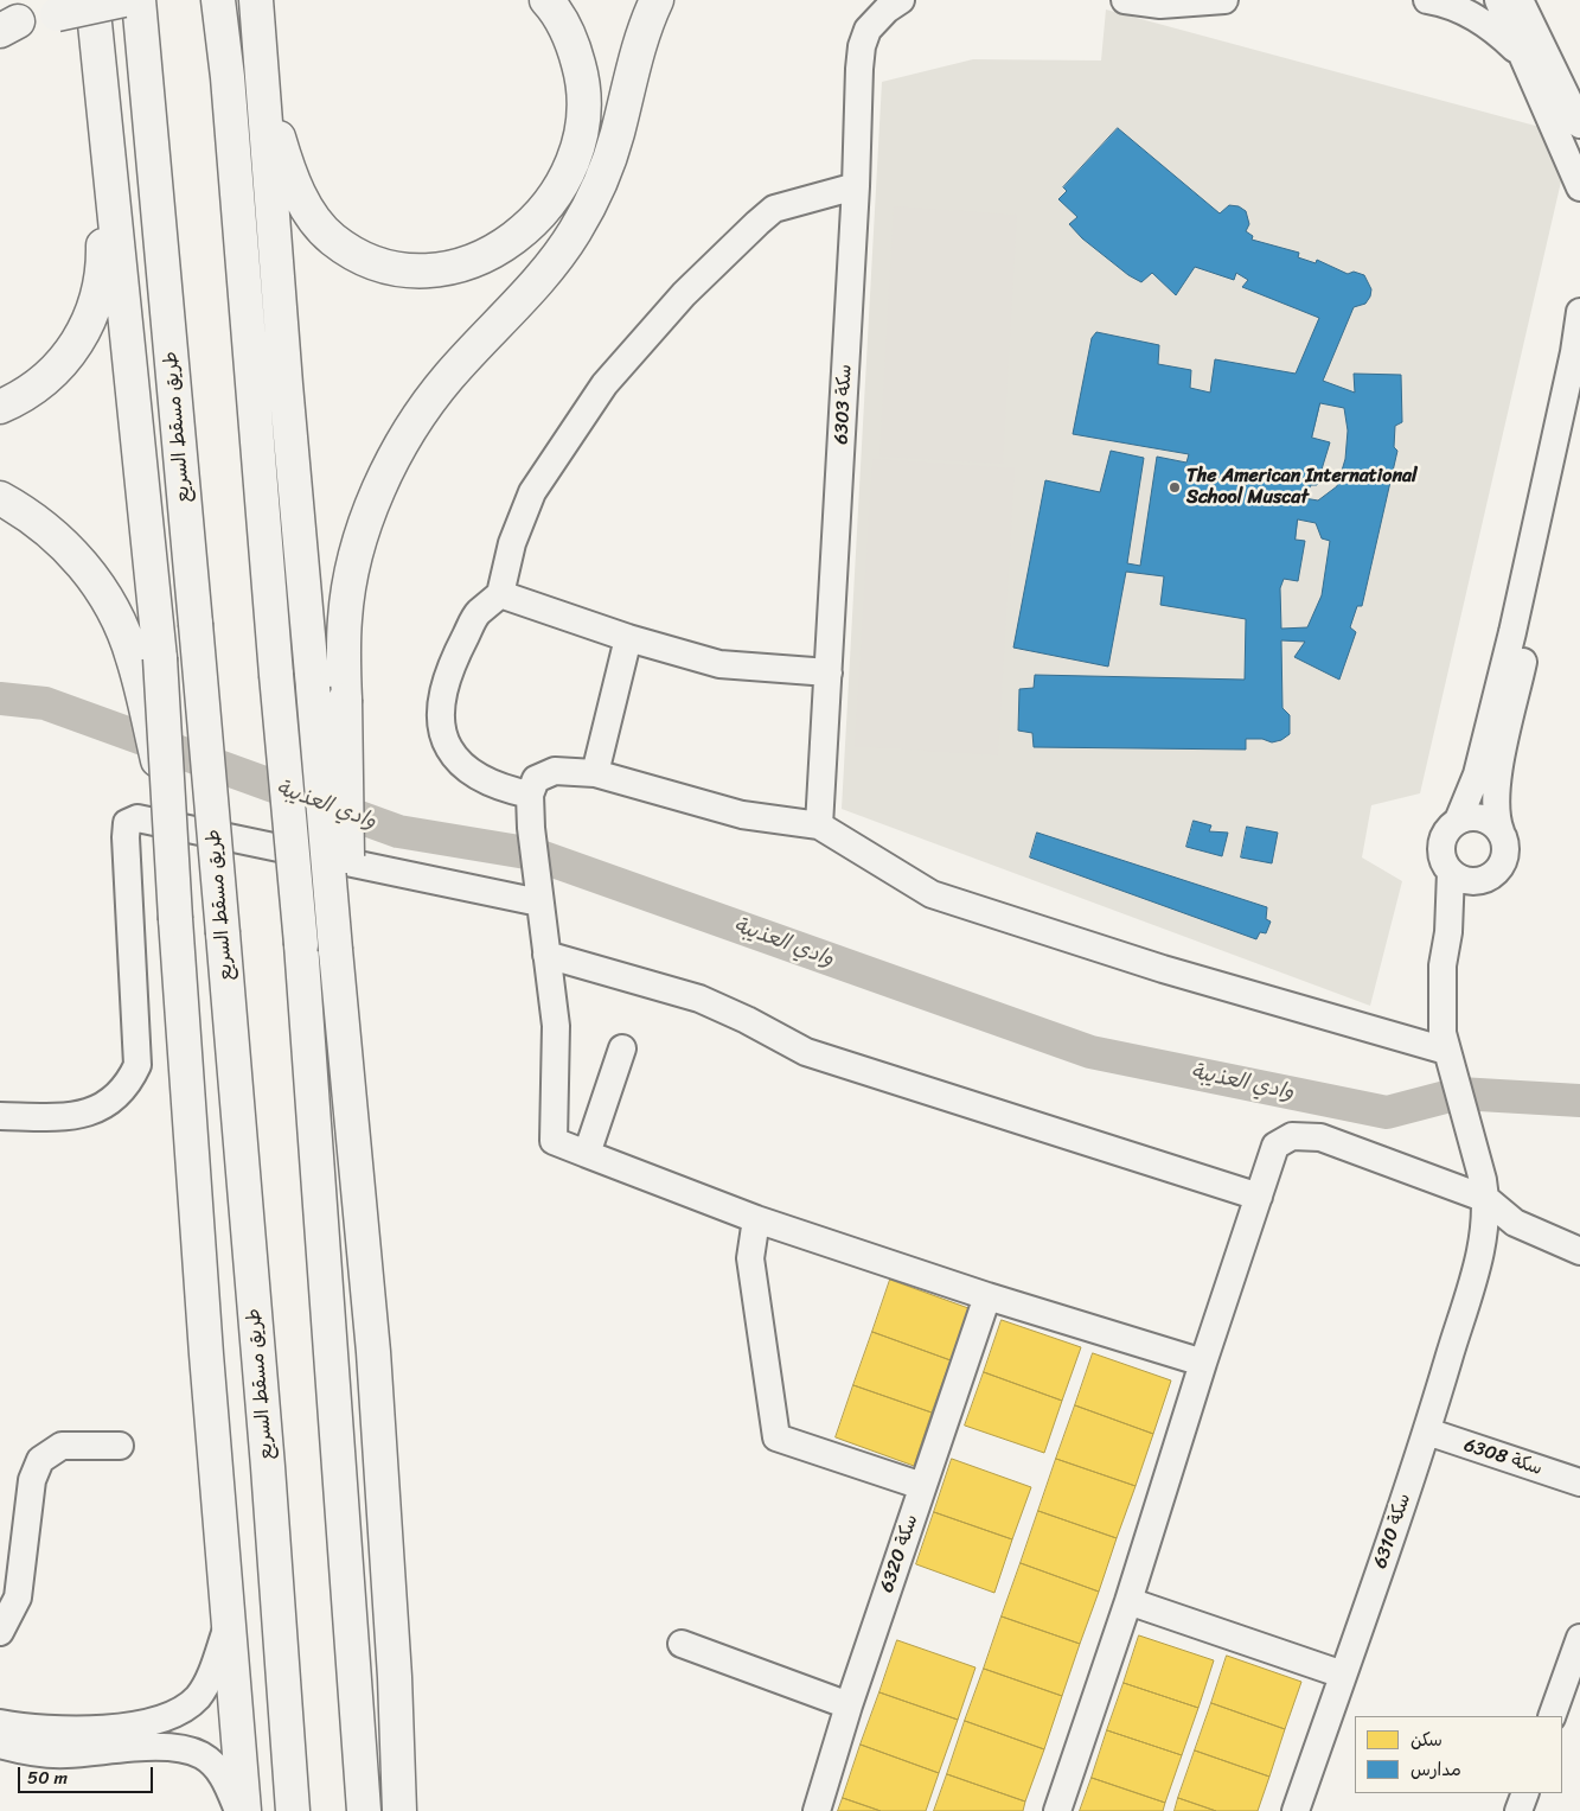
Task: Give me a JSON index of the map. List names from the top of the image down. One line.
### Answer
{"streets":{"main road":["طريق مسقط السريع"],"street":["سكة 6303","سكة 6308","سكة 6310","سكة 6320"]},"crossings":[["سكة 6308","سكة 6310"]],"water":["وادي العذيبة"],"places":["The American International School Muscat"],"legend":["سكن","مدارس"],"scale_bar":"50 m"}
